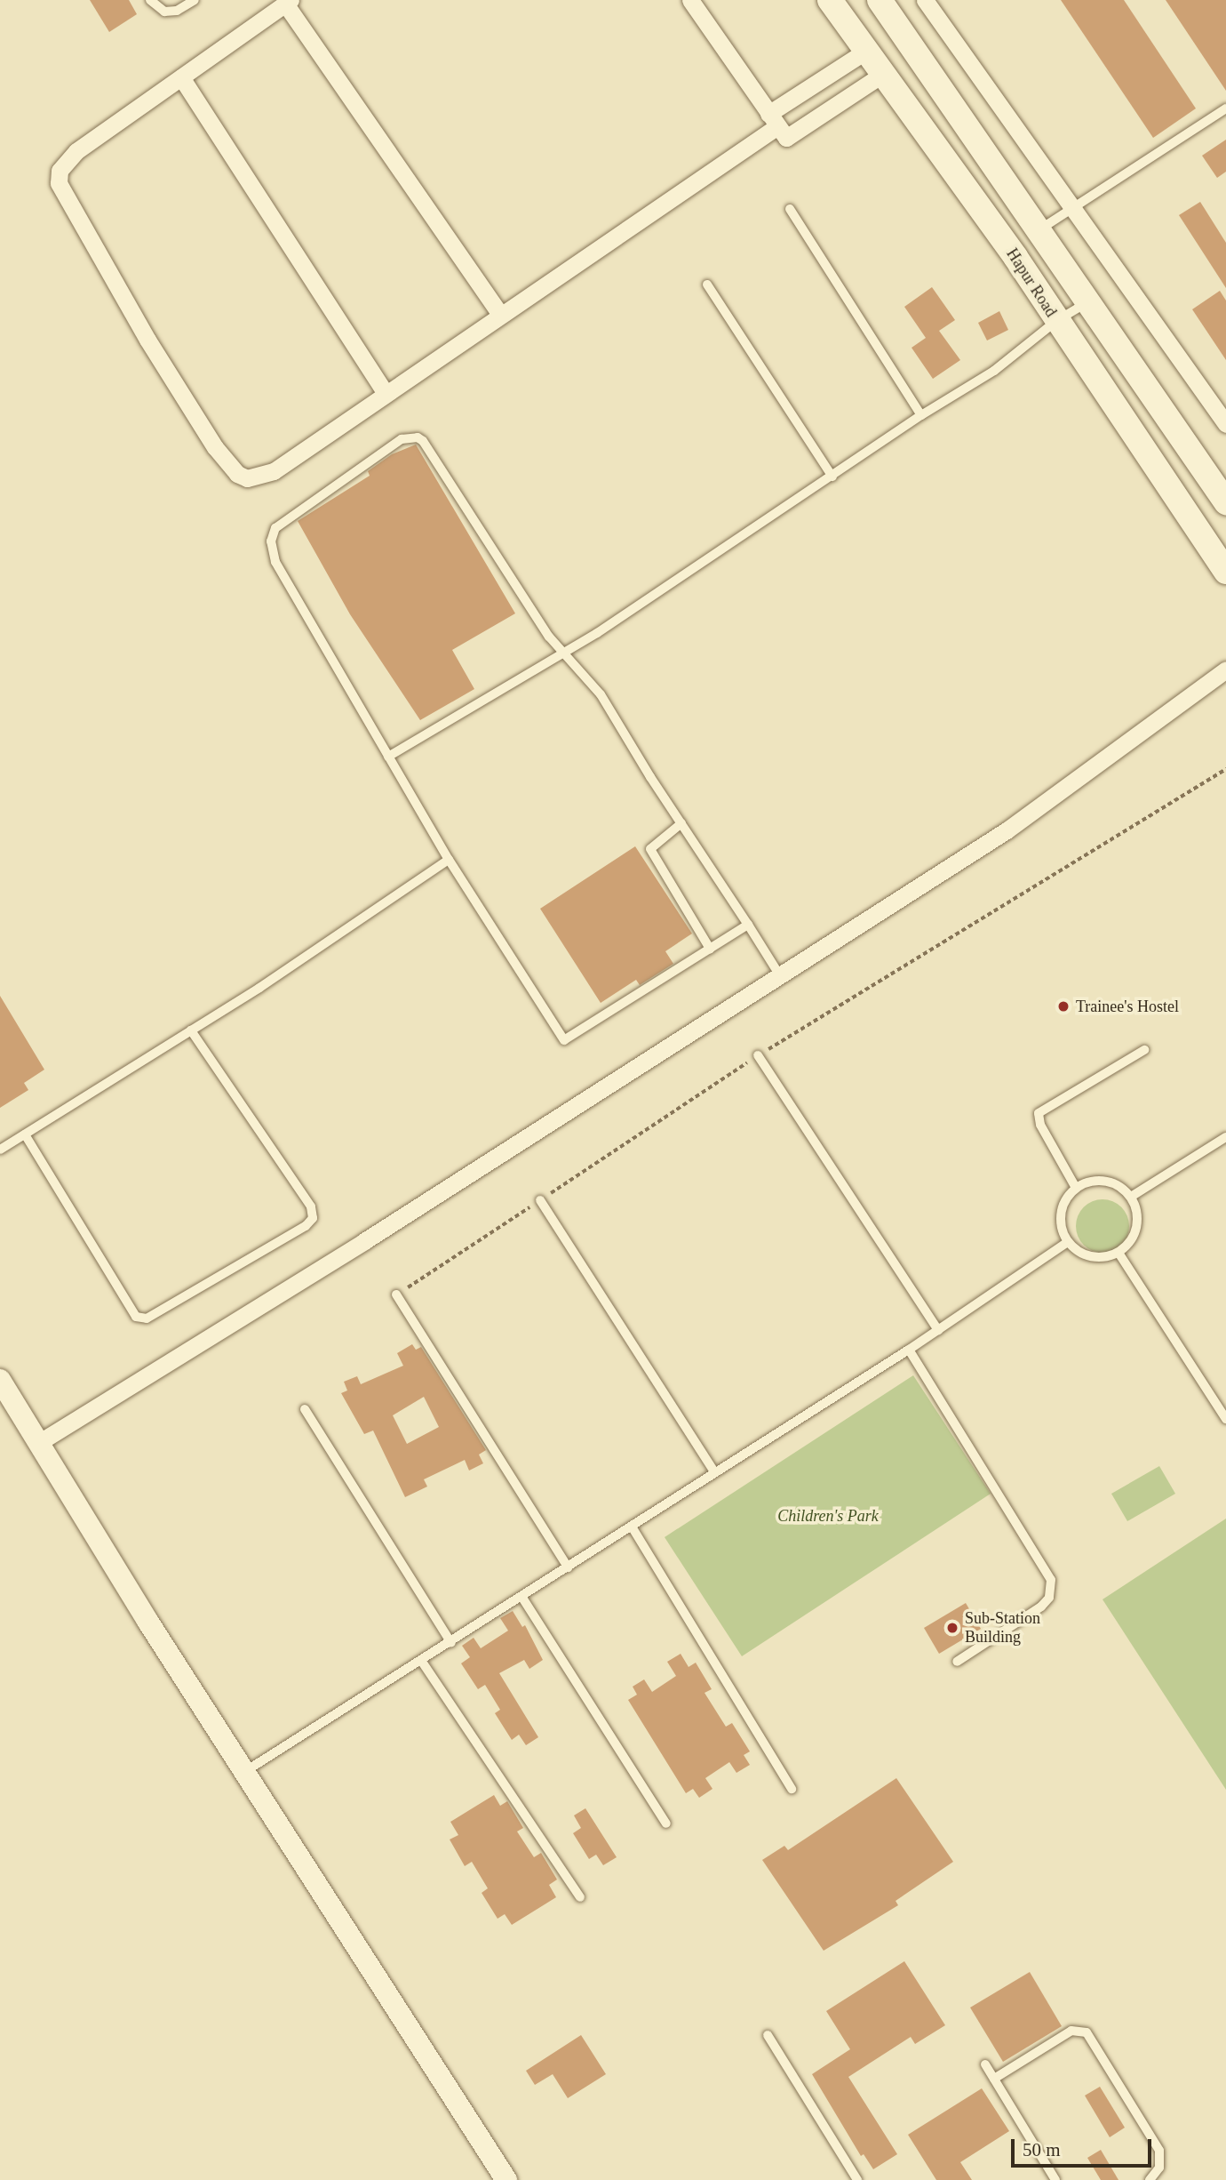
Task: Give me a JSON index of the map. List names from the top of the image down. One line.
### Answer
{"streets":{"main road":["Hapur Road"]},"parks":["Children's Park"],"places":["Trainee's Hostel","Sub-Station Building"],"scale_bar":"50 m"}
